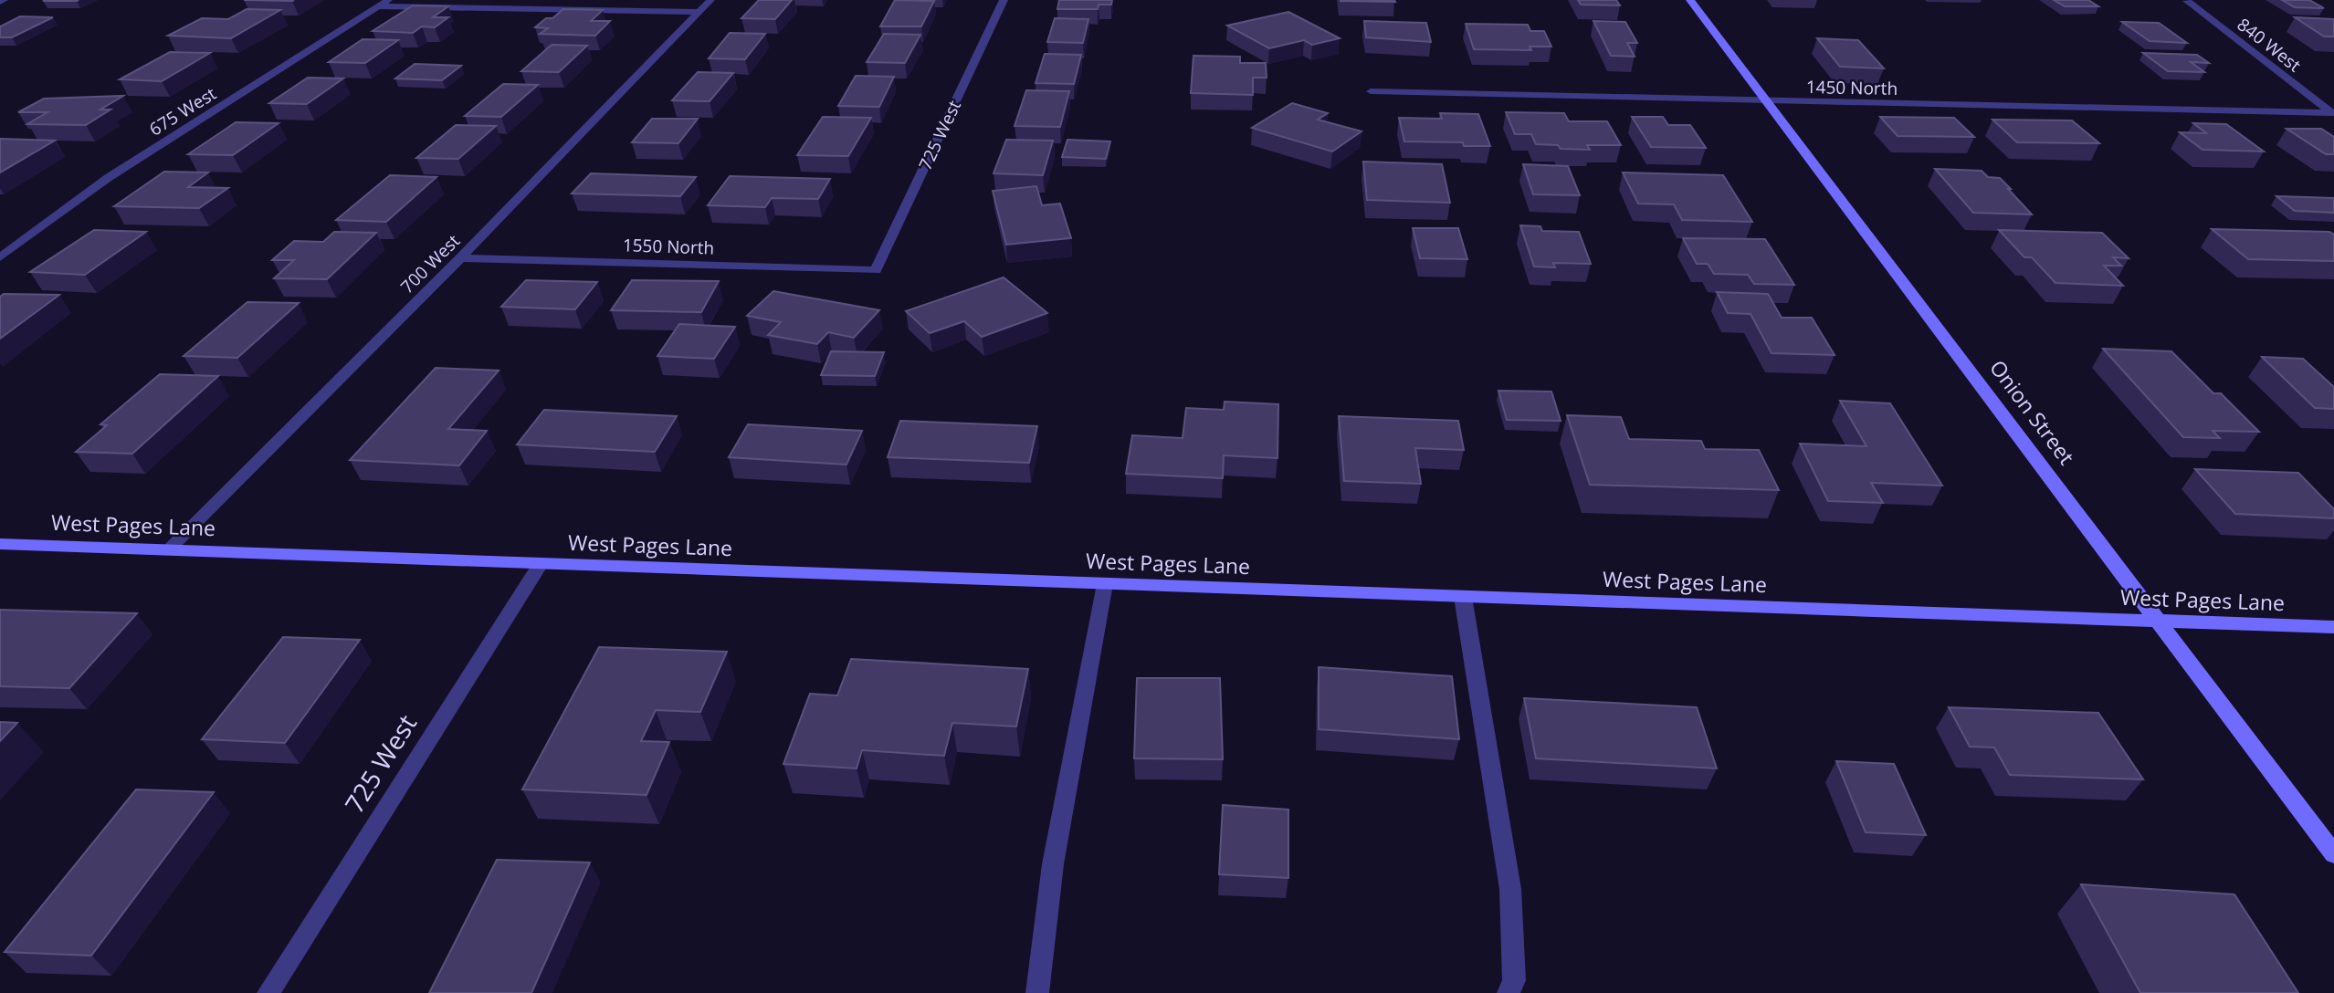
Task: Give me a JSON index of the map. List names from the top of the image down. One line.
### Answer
{"streets":{"street":["840 West","1450 North","675 West","725 West","1550 North","700 West","Onion Street","West Pages Lane"]},"crossings":[["840 West","1450 North"],["1450 North","Onion Street"],["725 West","1550 North"],["725 West","West Pages Lane"],["1550 North","700 West"],["700 West","West Pages Lane"],["Onion Street","West Pages Lane"]]}
